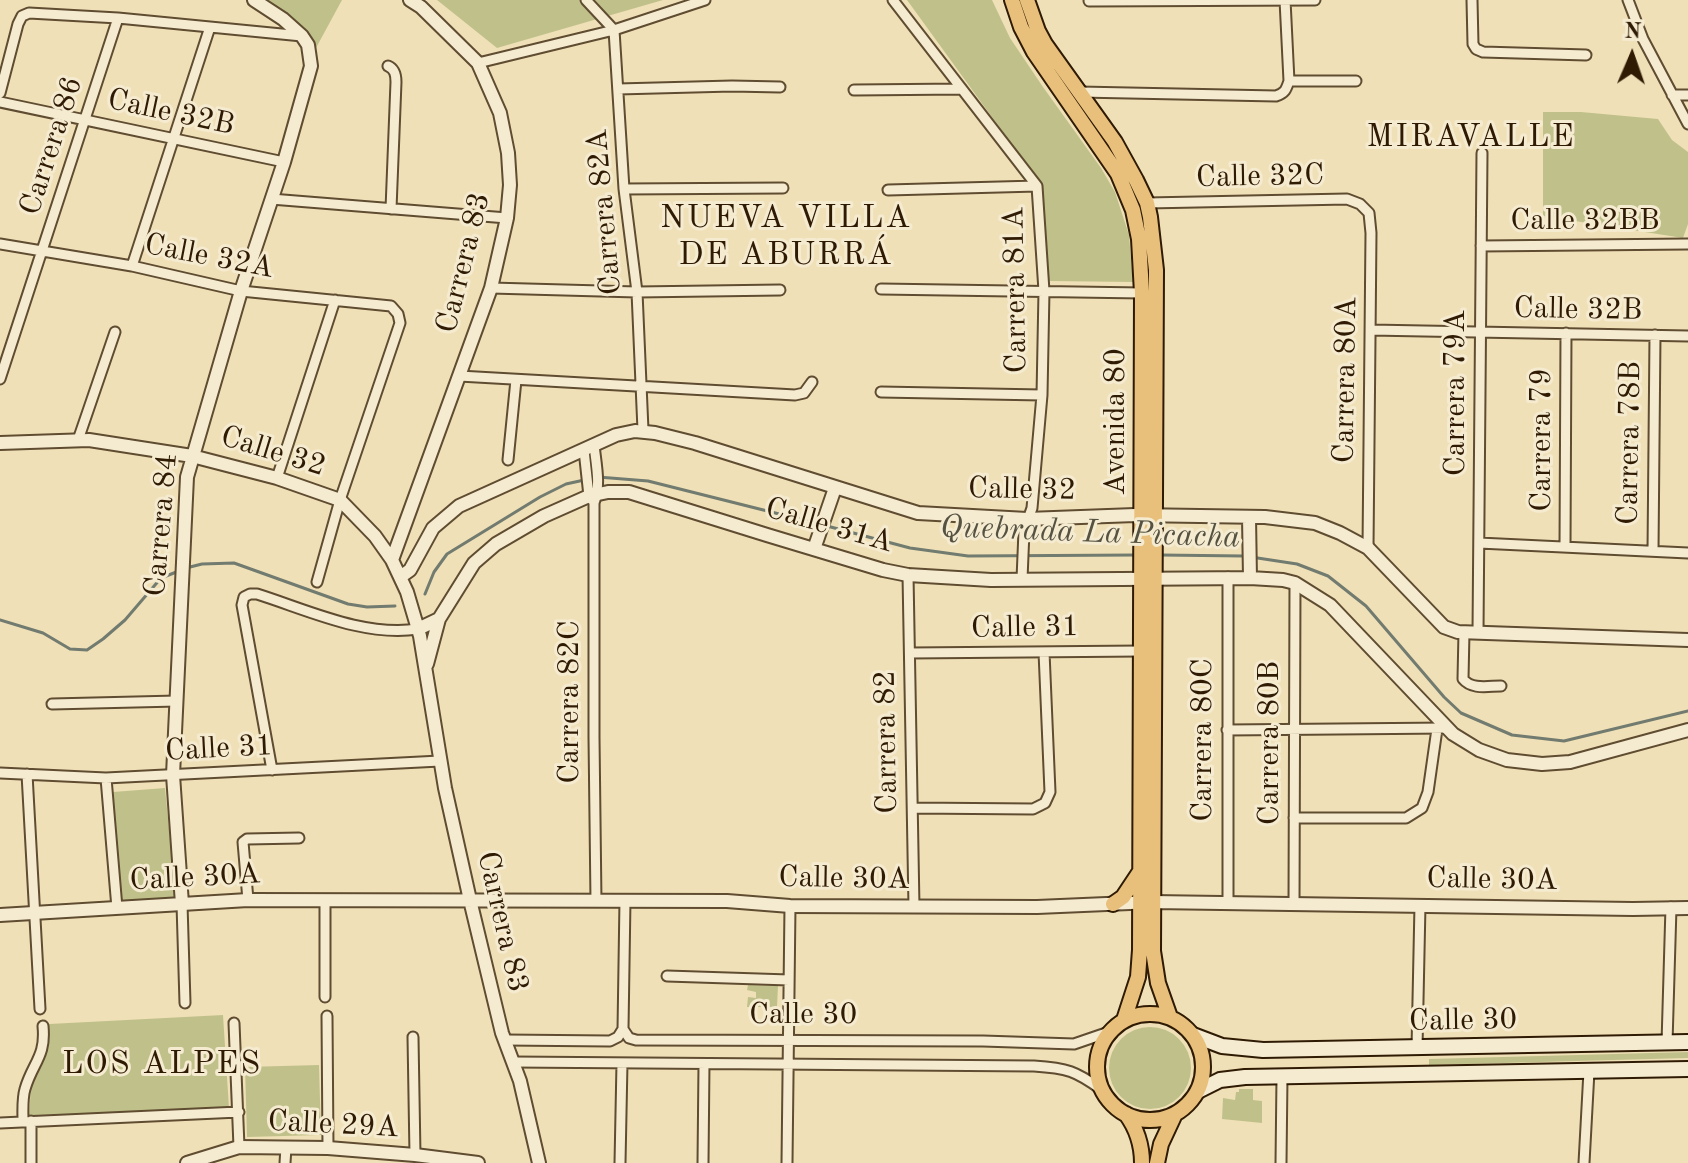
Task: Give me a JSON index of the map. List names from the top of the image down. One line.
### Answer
{"streets":{"main road":["Avenida 80","Calle 30"],"street":["Calle 32B","Carrera 86","Calle 32C","Carrera 82A","Calle 32BB","Calle 32A","Carrera 83","Carrera 81A","Carrera 80A","Carrera 79A","Carrera 79","Carrera 78B","Calle 32","Carrera 84","Calle 31A","Calle 31","Carrera 82C","Carrera 80C","Carrera 82","Carrera 80B","Calle 30A","Calle 29A"]},"crossings":[["Calle 32B","Carrera 86"],["Calle 32B","Carrera 80A"],["Calle 32B","Carrera 79A"],["Calle 32B","Carrera 79"],["Calle 32B","Carrera 78B"],["Calle 32B","Carrera 84"],["Carrera 86","Calle 32A"],["Calle 32C","Carrera 80A"],["Calle 32C","Avenida 80"],["Carrera 82A","Calle 32"],["Calle 32BB","Carrera 79A"],["Calle 32A","Calle 32"],["Calle 32A","Carrera 84"],["Carrera 83","Calle 32"],["Carrera 83","Calle 31A"],["Carrera 83","Calle 31"],["Carrera 83","Calle 30A"],["Carrera 83","Calle 30"],["Carrera 81A","Calle 32"],["Carrera 81A","Calle 31A"],["Carrera 80A","Calle 32"],["Carrera 79A","Calle 32"],["Avenida 80","Calle 32"],["Avenida 80","Calle 31A"],["Avenida 80","Calle 31"],["Avenida 80","Calle 30A"],["Avenida 80","Calle 30"],["Calle 32","Carrera 84"],["Calle 32","Carrera 82C"],["Carrera 84","Calle 31"],["Carrera 84","Calle 30A"],["Calle 31A","Carrera 82C"],["Calle 31A","Carrera 80C"],["Calle 31A","Carrera 82"],["Calle 31A","Carrera 80B"],["Calle 31","Carrera 82"],["Carrera 82C","Calle 30A"],["Carrera 80C","Calle 30A"],["Carrera 82","Calle 30A"],["Carrera 80B","Calle 30A"]],"districts":["MIRAVALLE","NUEVA VILLA DE ABURRÁ","LOS ALPES"],"water":["Quebrada La Picacha"],"north":"top"}
